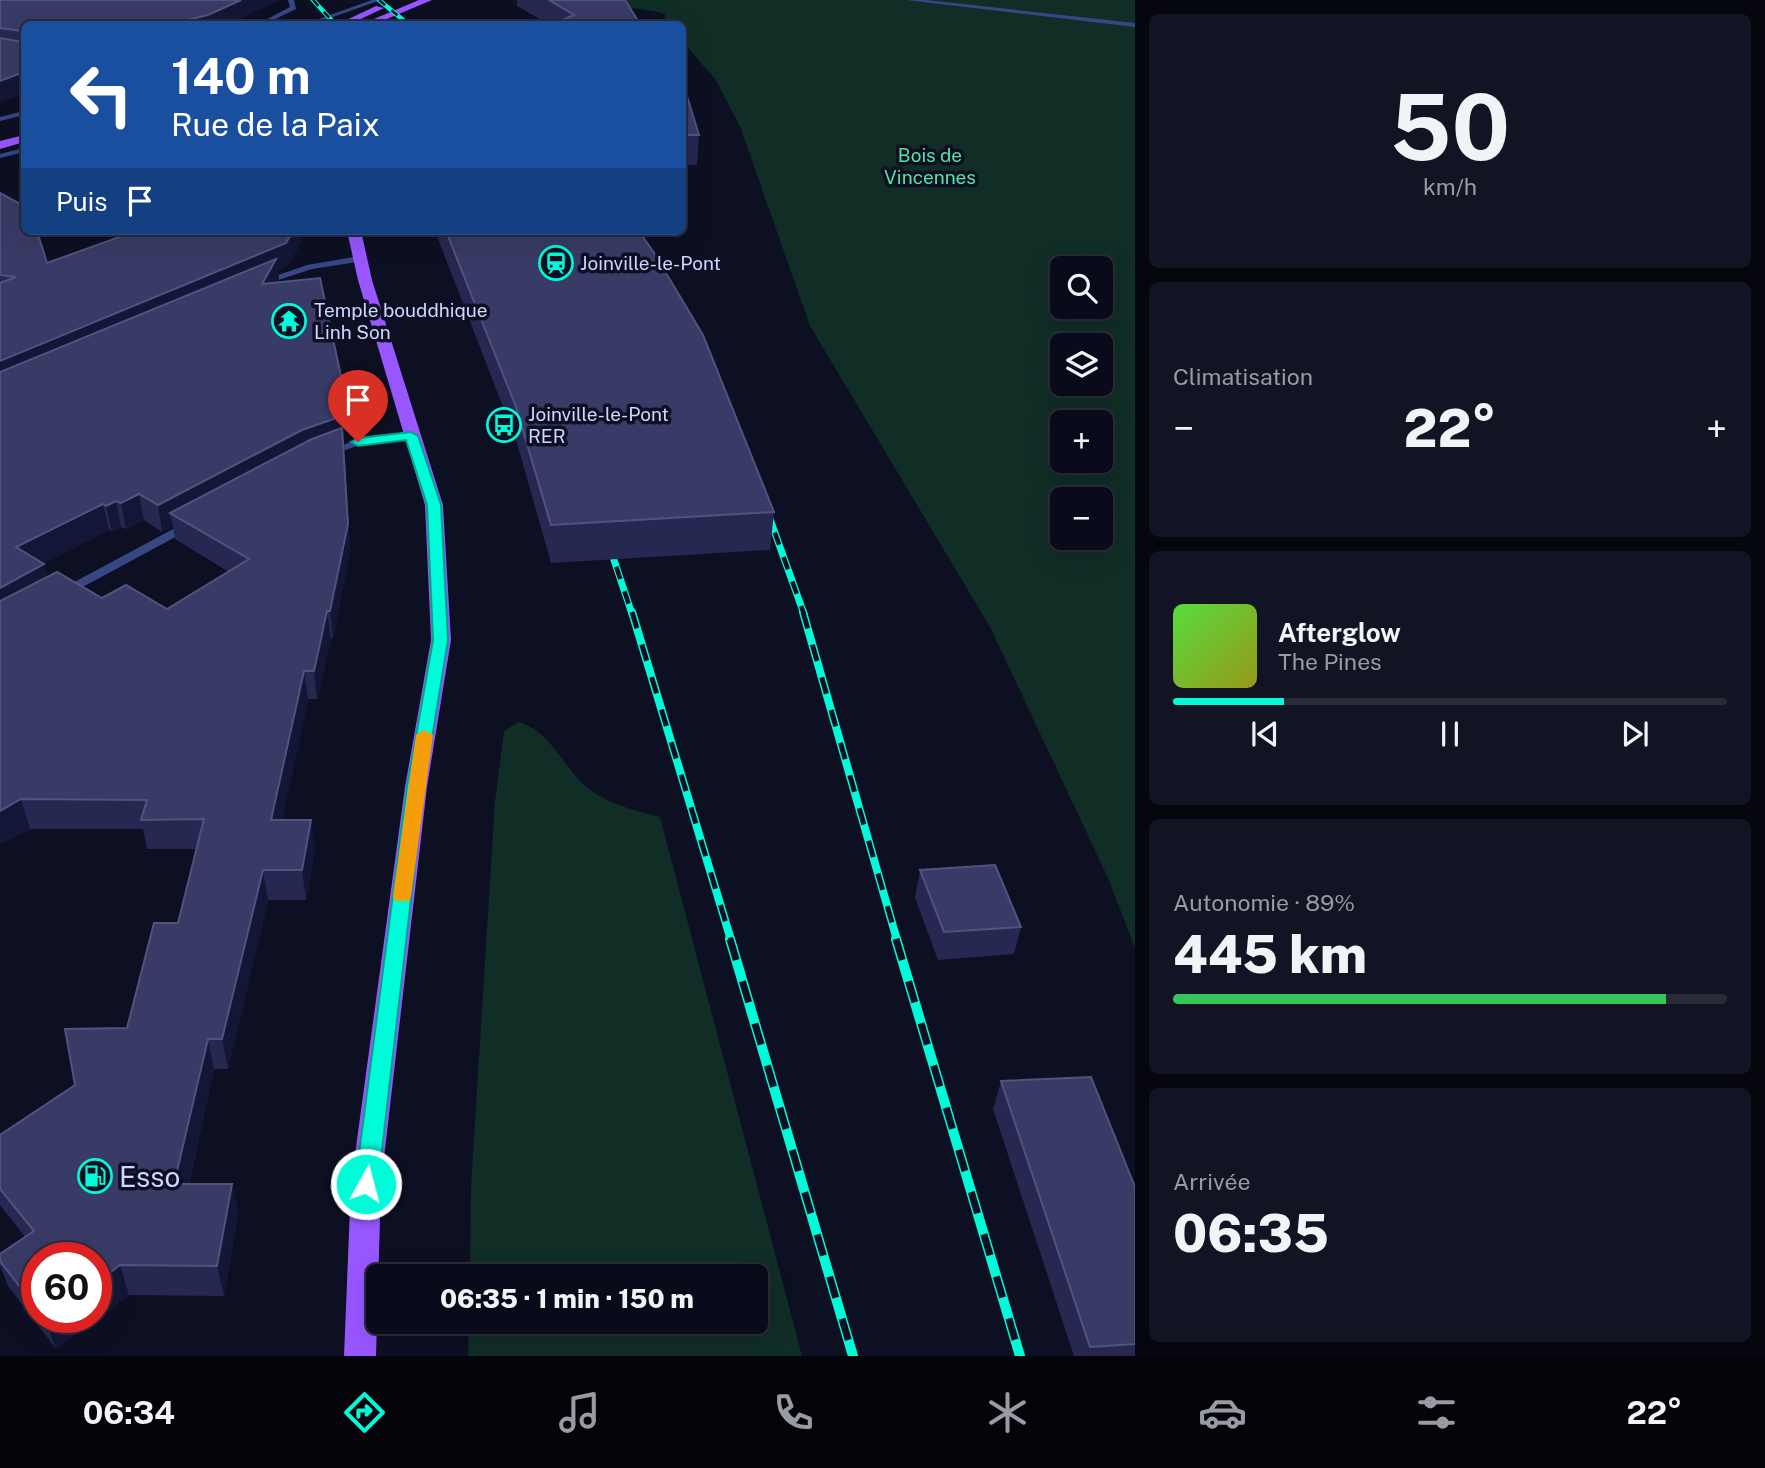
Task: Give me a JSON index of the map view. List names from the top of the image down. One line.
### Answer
{"parks":["Bois de Vincennes"],"places":{"station":["Joinville-le-Pont"],"temple":["Temple bouddhique Linh Son"],"bus stop":["Joinville-le-Pont RER"],"fuel station":["Esso"]},"page":{"tile":[["50","km/h"],"Climatisation",["Autonomie · 89%","445 km"],["Arrivée","06:35"]],"turn":["140 m","Rue de la Paix"],"then":"Puis","map_buttons":["+","−"],"heat":["−","22°","+"],"song":["Afterglow","The Pines"],"limit":"60","trip":"06:35 · 1 min · 150 m","tabs":["06:34","22°"]}}
